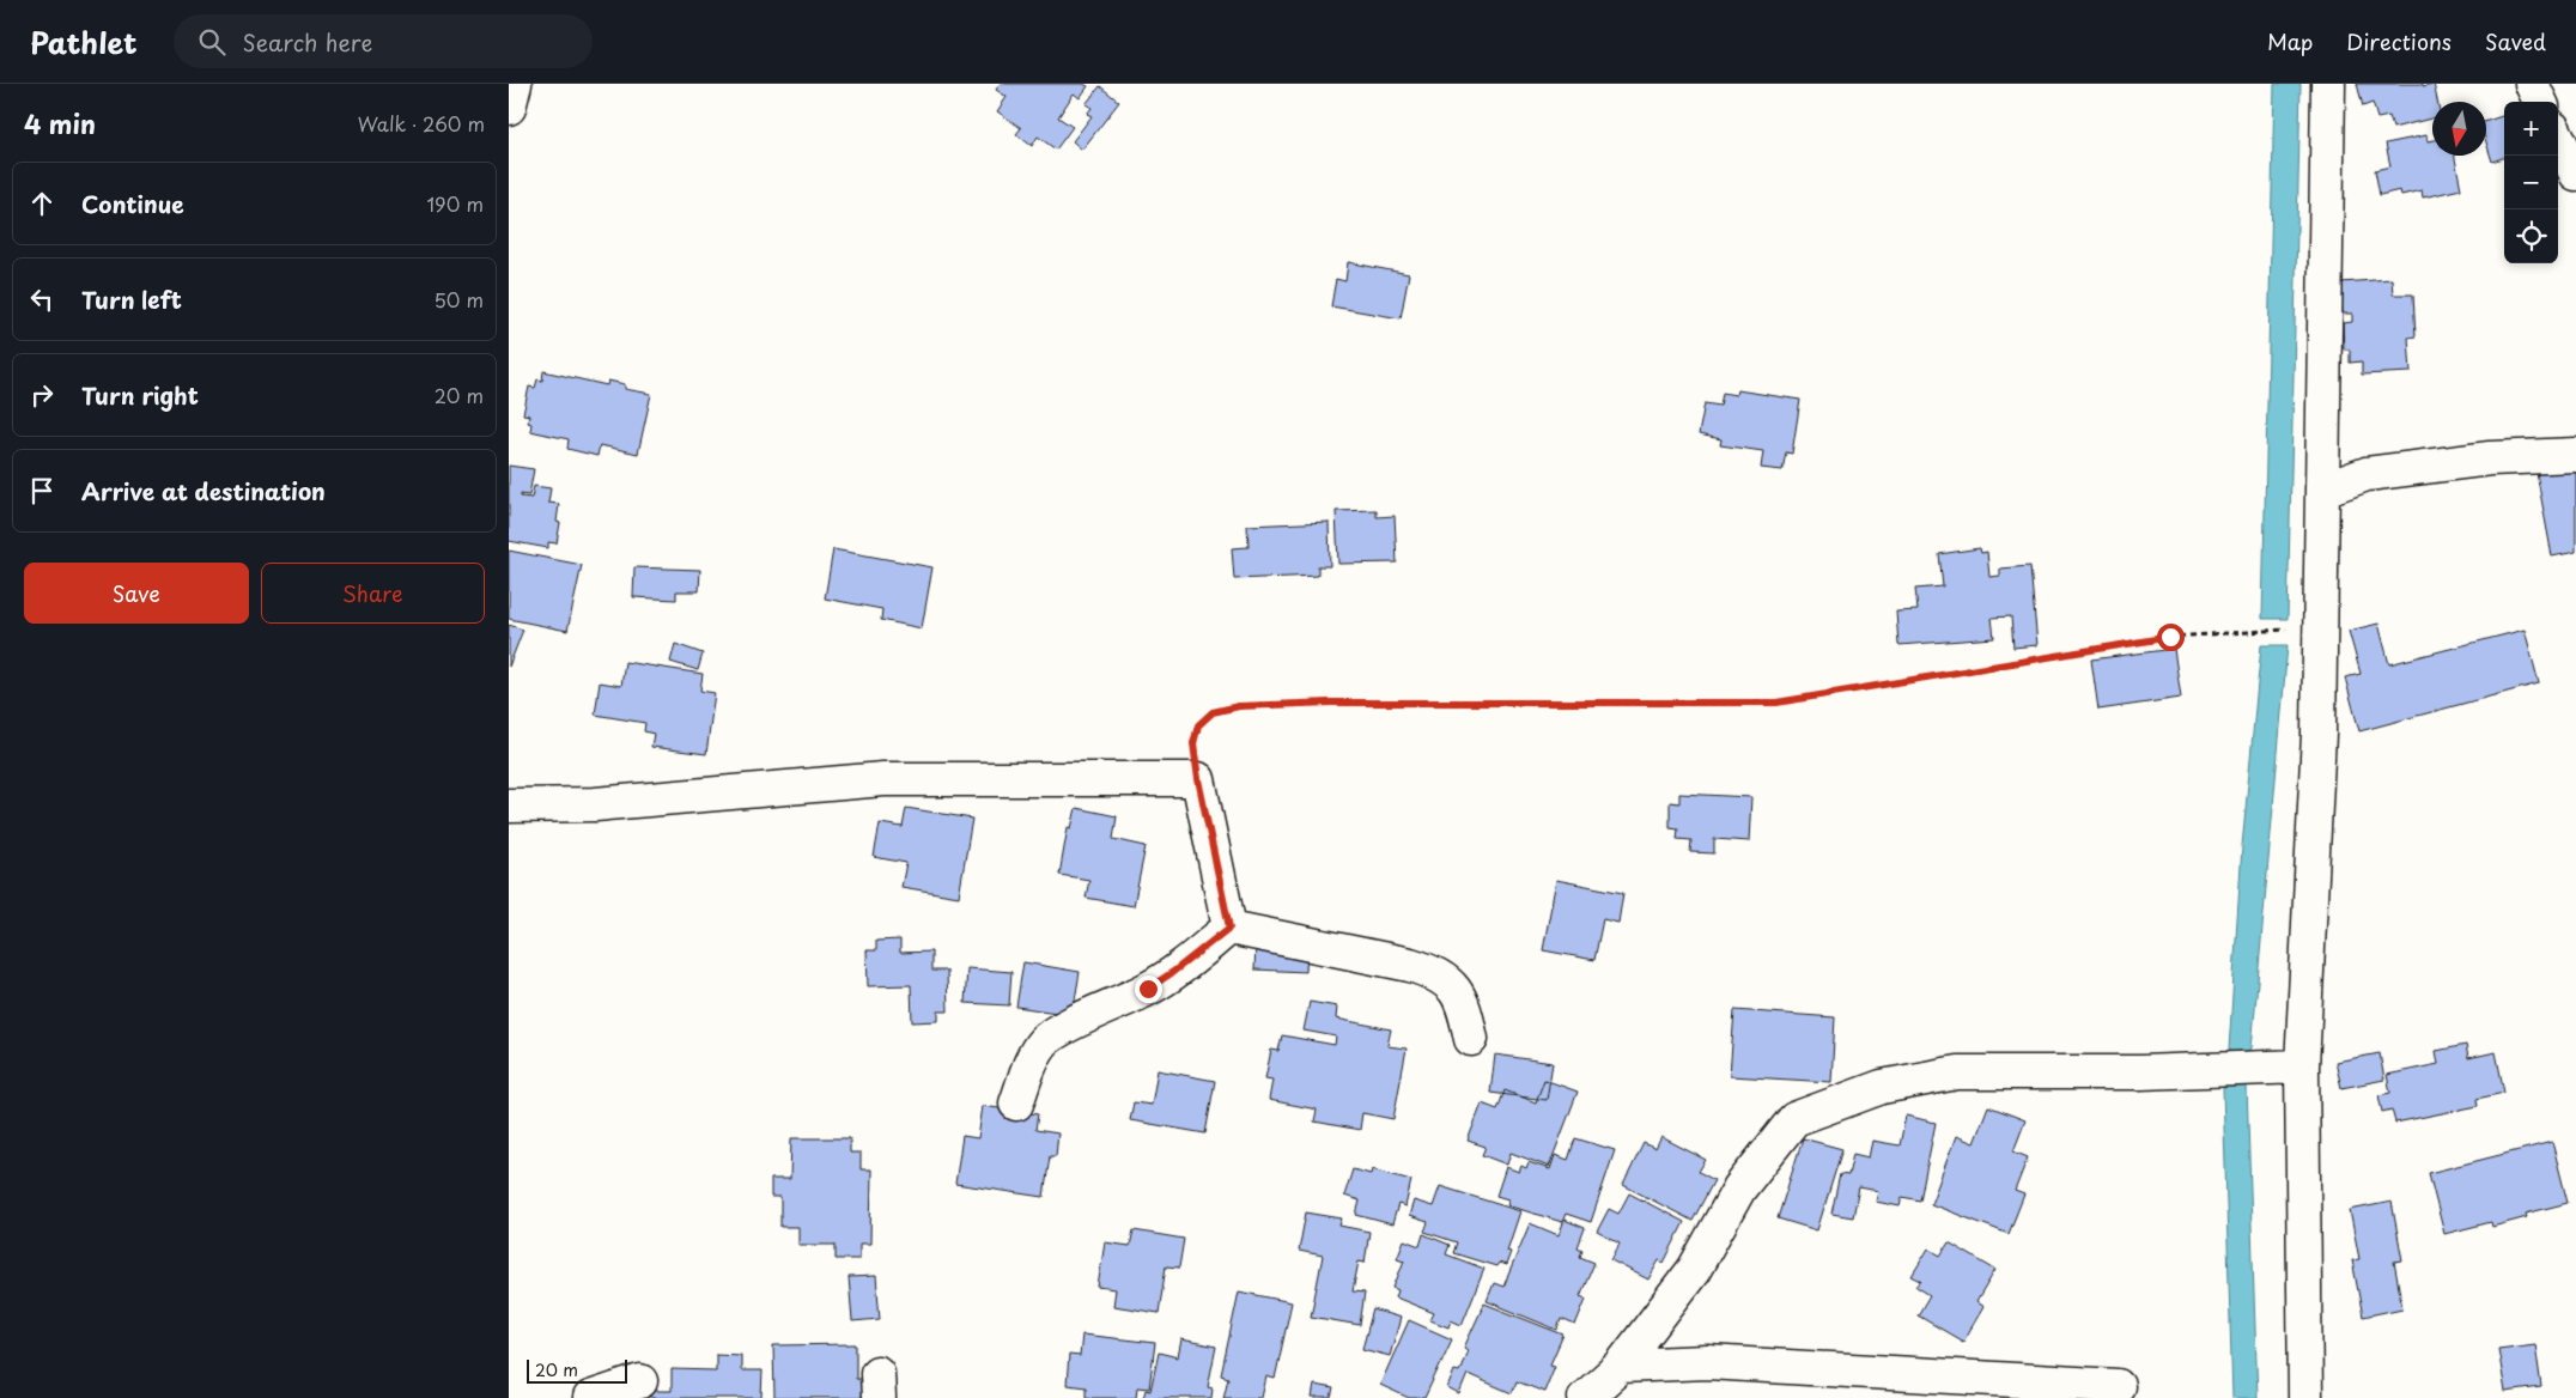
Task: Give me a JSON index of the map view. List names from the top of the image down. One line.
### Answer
{"scale_bar":"20 m","north":"bottom","page":{"header":"Pathlet","search":"Search here","nav":["Map","Directions","Saved"],"heading":["4 min","Walk · 260 m"],"map_buttons":["+","−"],"list":[["Continue","190 m"],["Turn left","50 m"],["Turn right","20 m"],"Arrive at destination"],"buttons":["Save","Share"],"scale":"20 m"}}
